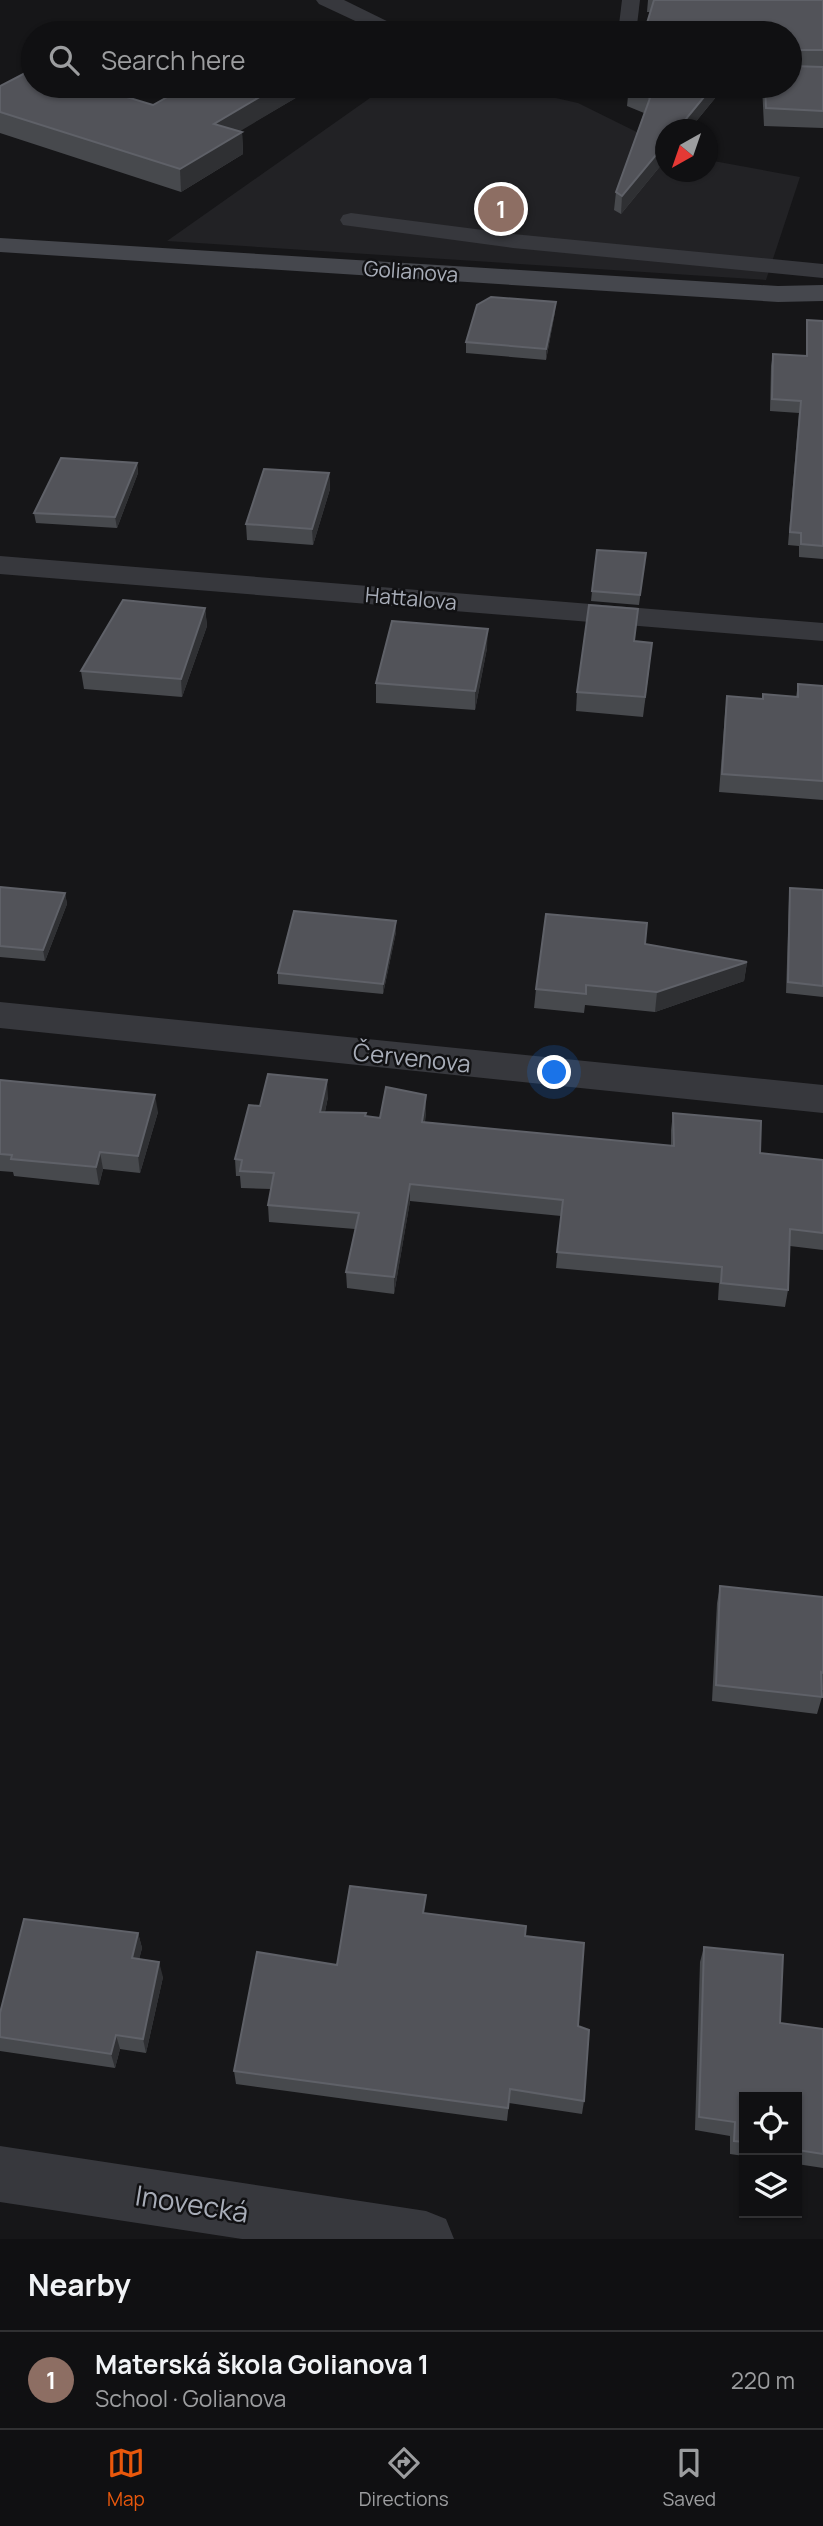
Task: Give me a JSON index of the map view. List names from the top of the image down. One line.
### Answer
{"streets":{"street":["Golianova","Hattalova","Červenova","Inovecká"]},"north":"bottom left","page":{"search":"Search here","pins":"1","heading":"Nearby","list":[{"mark":"1","name":"Materská škola Golianova 1","note":"School · Golianova","value":"220 m"}],"nav":["Map","Directions","Saved"]}}
